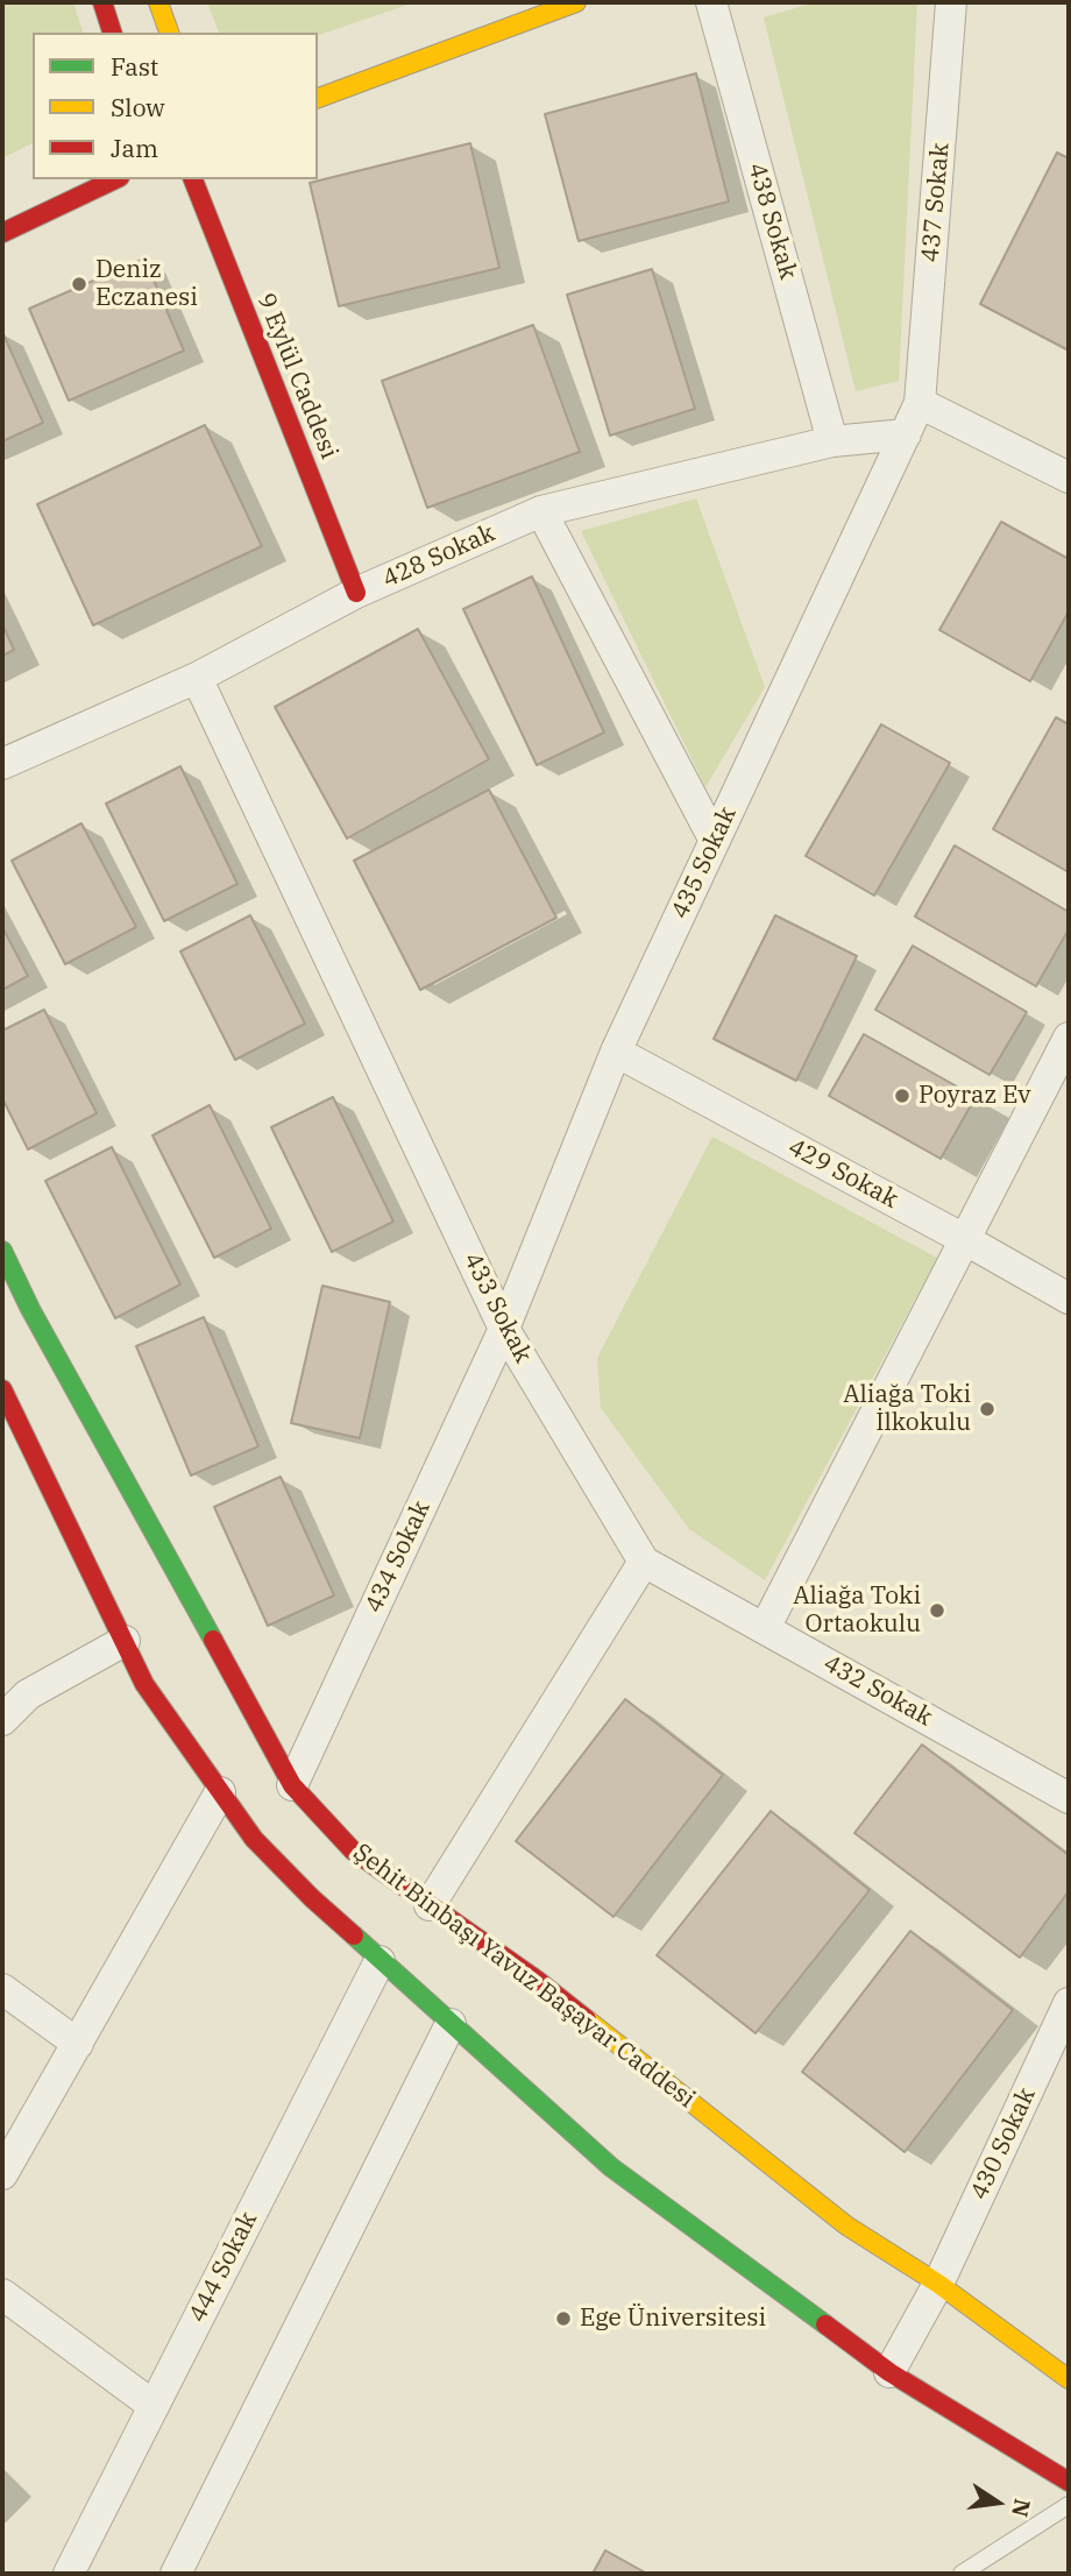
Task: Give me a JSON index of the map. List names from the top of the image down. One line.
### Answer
{"streets":{"street":["437 Sokak","438 Sokak","9 Eylül Caddesi","428 Sokak","435 Sokak","429 Sokak","433 Sokak","434 Sokak","432 Sokak","Şehit Binbaşı Yavuz Başayar Caddesi","430 Sokak","444 Sokak"]},"crossings":[["437 Sokak","435 Sokak"],["438 Sokak","428 Sokak"],["9 Eylül Caddesi","428 Sokak"],["428 Sokak","435 Sokak"],["428 Sokak","433 Sokak"],["435 Sokak","429 Sokak"],["435 Sokak","433 Sokak"],["435 Sokak","434 Sokak"],["433 Sokak","434 Sokak"],["433 Sokak","432 Sokak"],["434 Sokak","Şehit Binbaşı Yavuz Başayar Caddesi"],["Şehit Binbaşı Yavuz Başayar Caddesi","430 Sokak"]],"places":["Deniz Eczanesi","Poyraz Ev","Aliağa Toki İlkokulu","Aliağa Toki Ortaokulu","Ege Üniversitesi"],"legend":["Fast","Slow","Jam"],"north":"right"}
